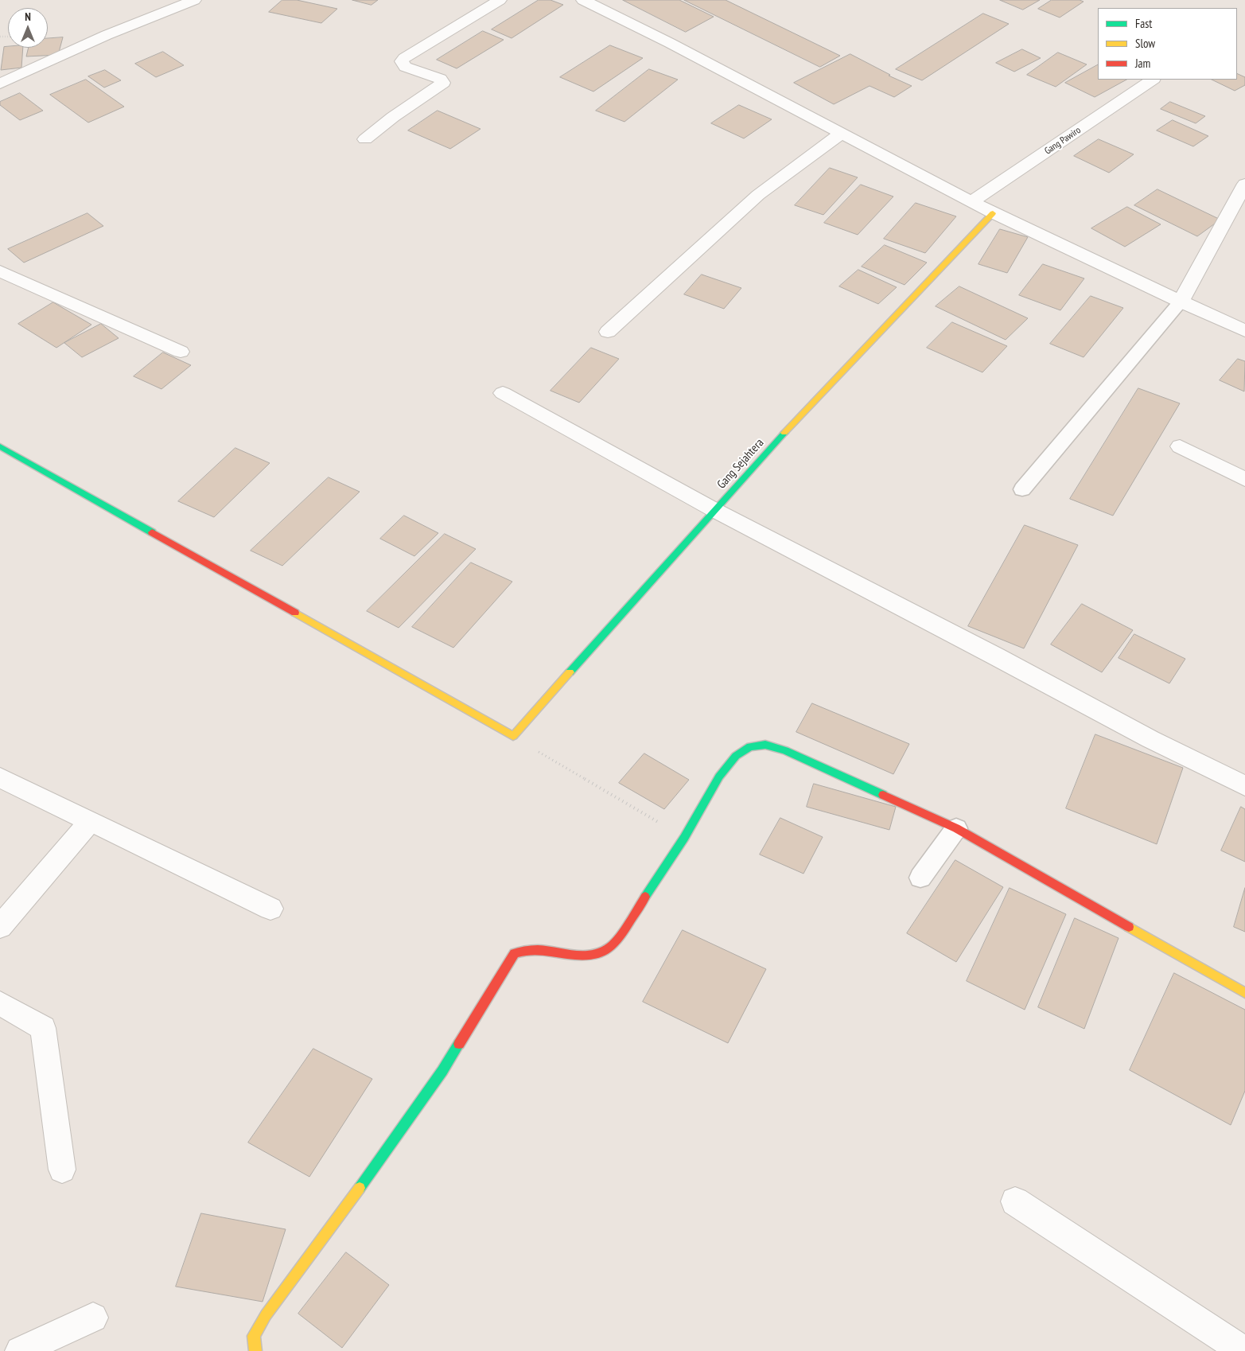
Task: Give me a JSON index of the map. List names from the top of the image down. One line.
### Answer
{"streets":{"street":["Gang Pawiro","Gang Sejahtera"]},"legend":["Fast","Slow","Jam"],"north":"top"}
